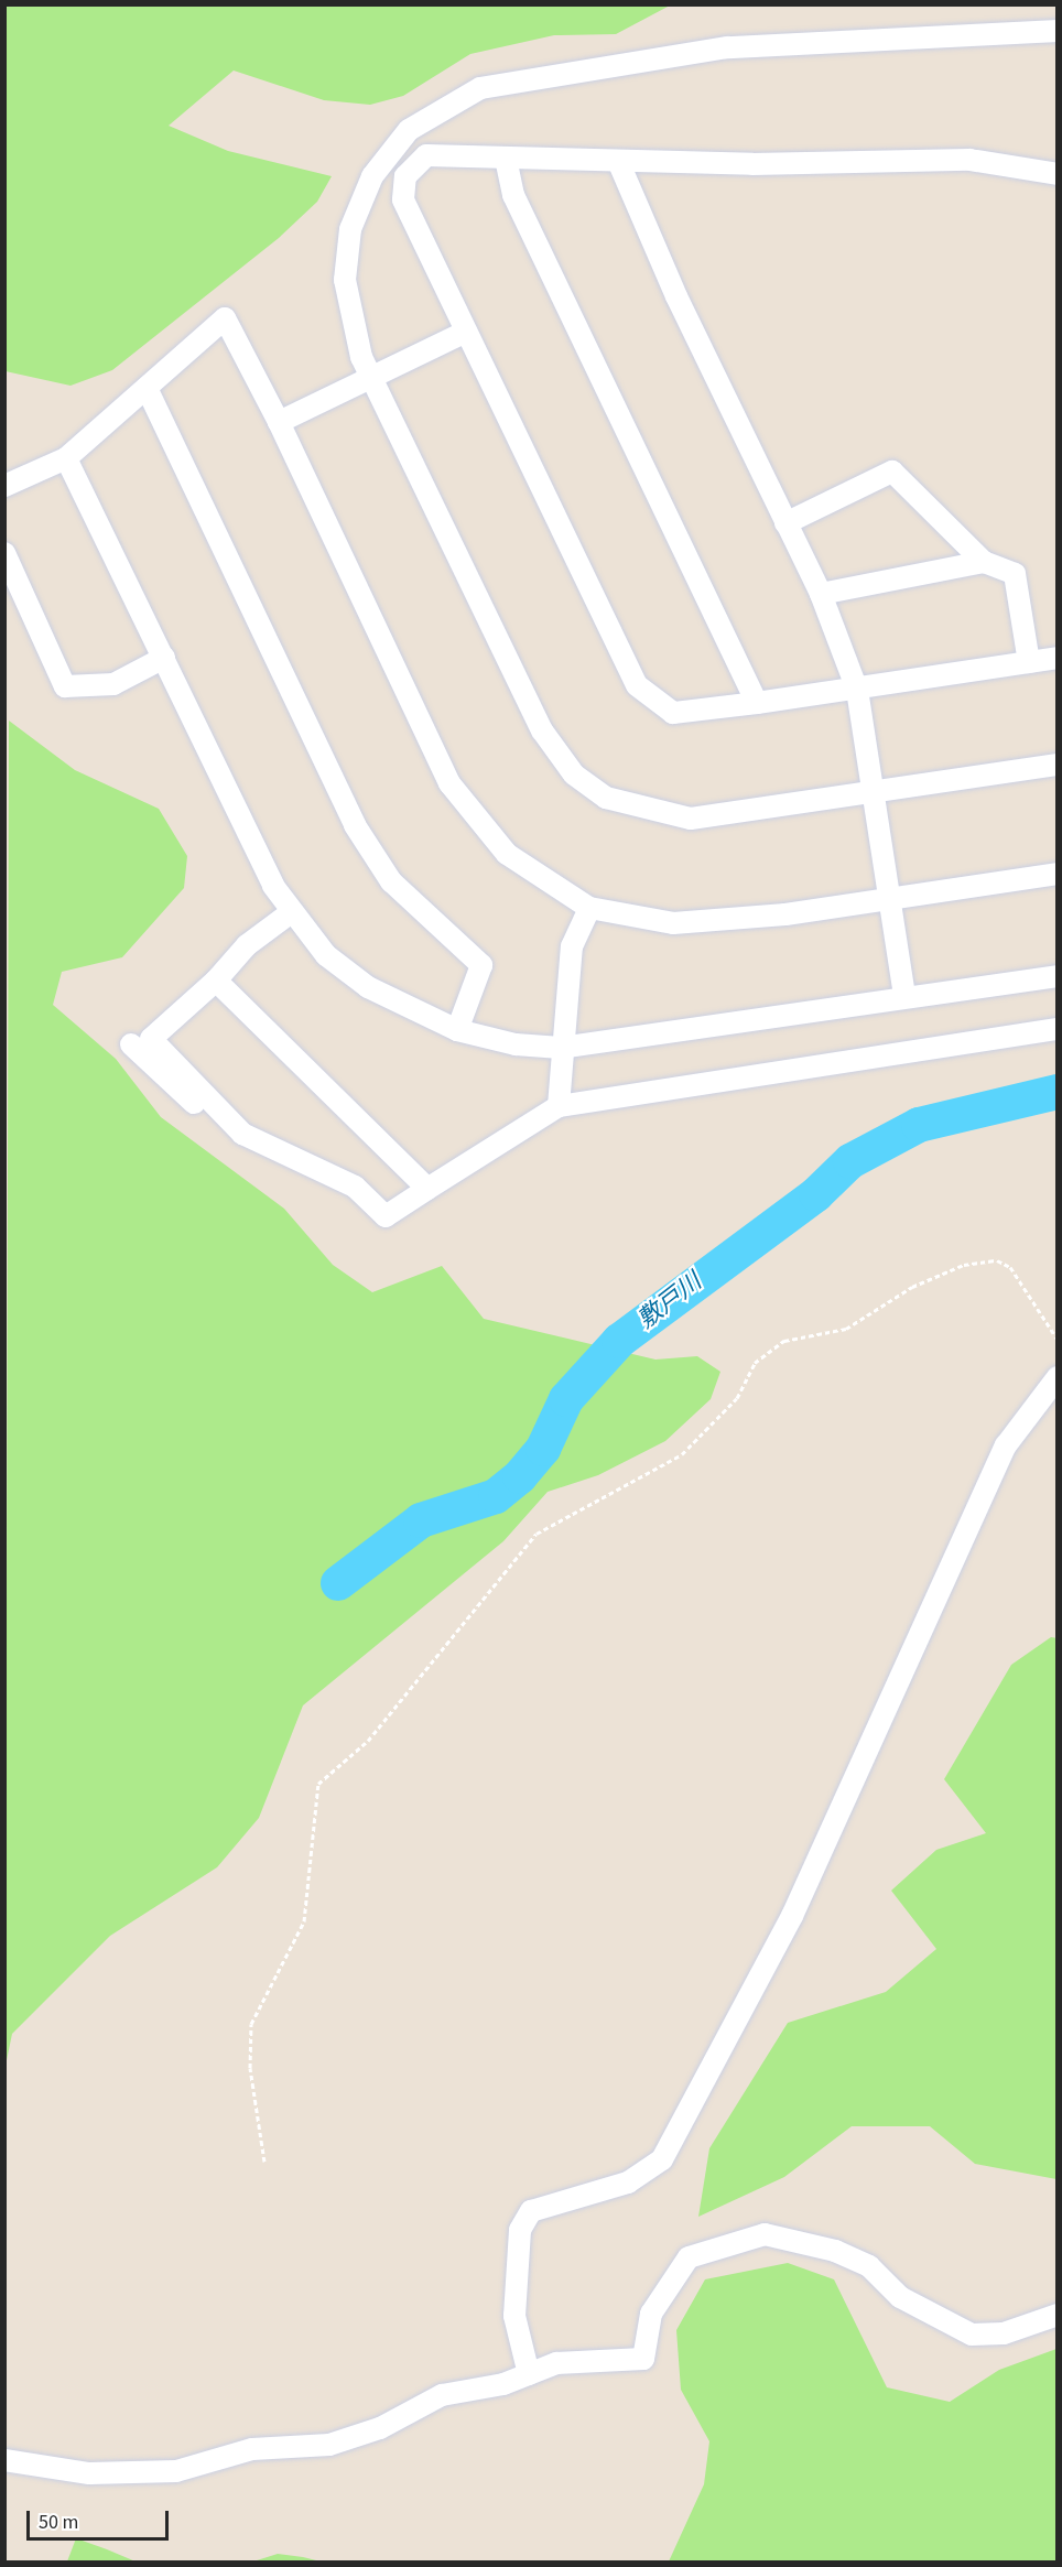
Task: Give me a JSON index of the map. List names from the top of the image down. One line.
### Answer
{"water":["敷戸川"],"scale_bar":"50 m"}
